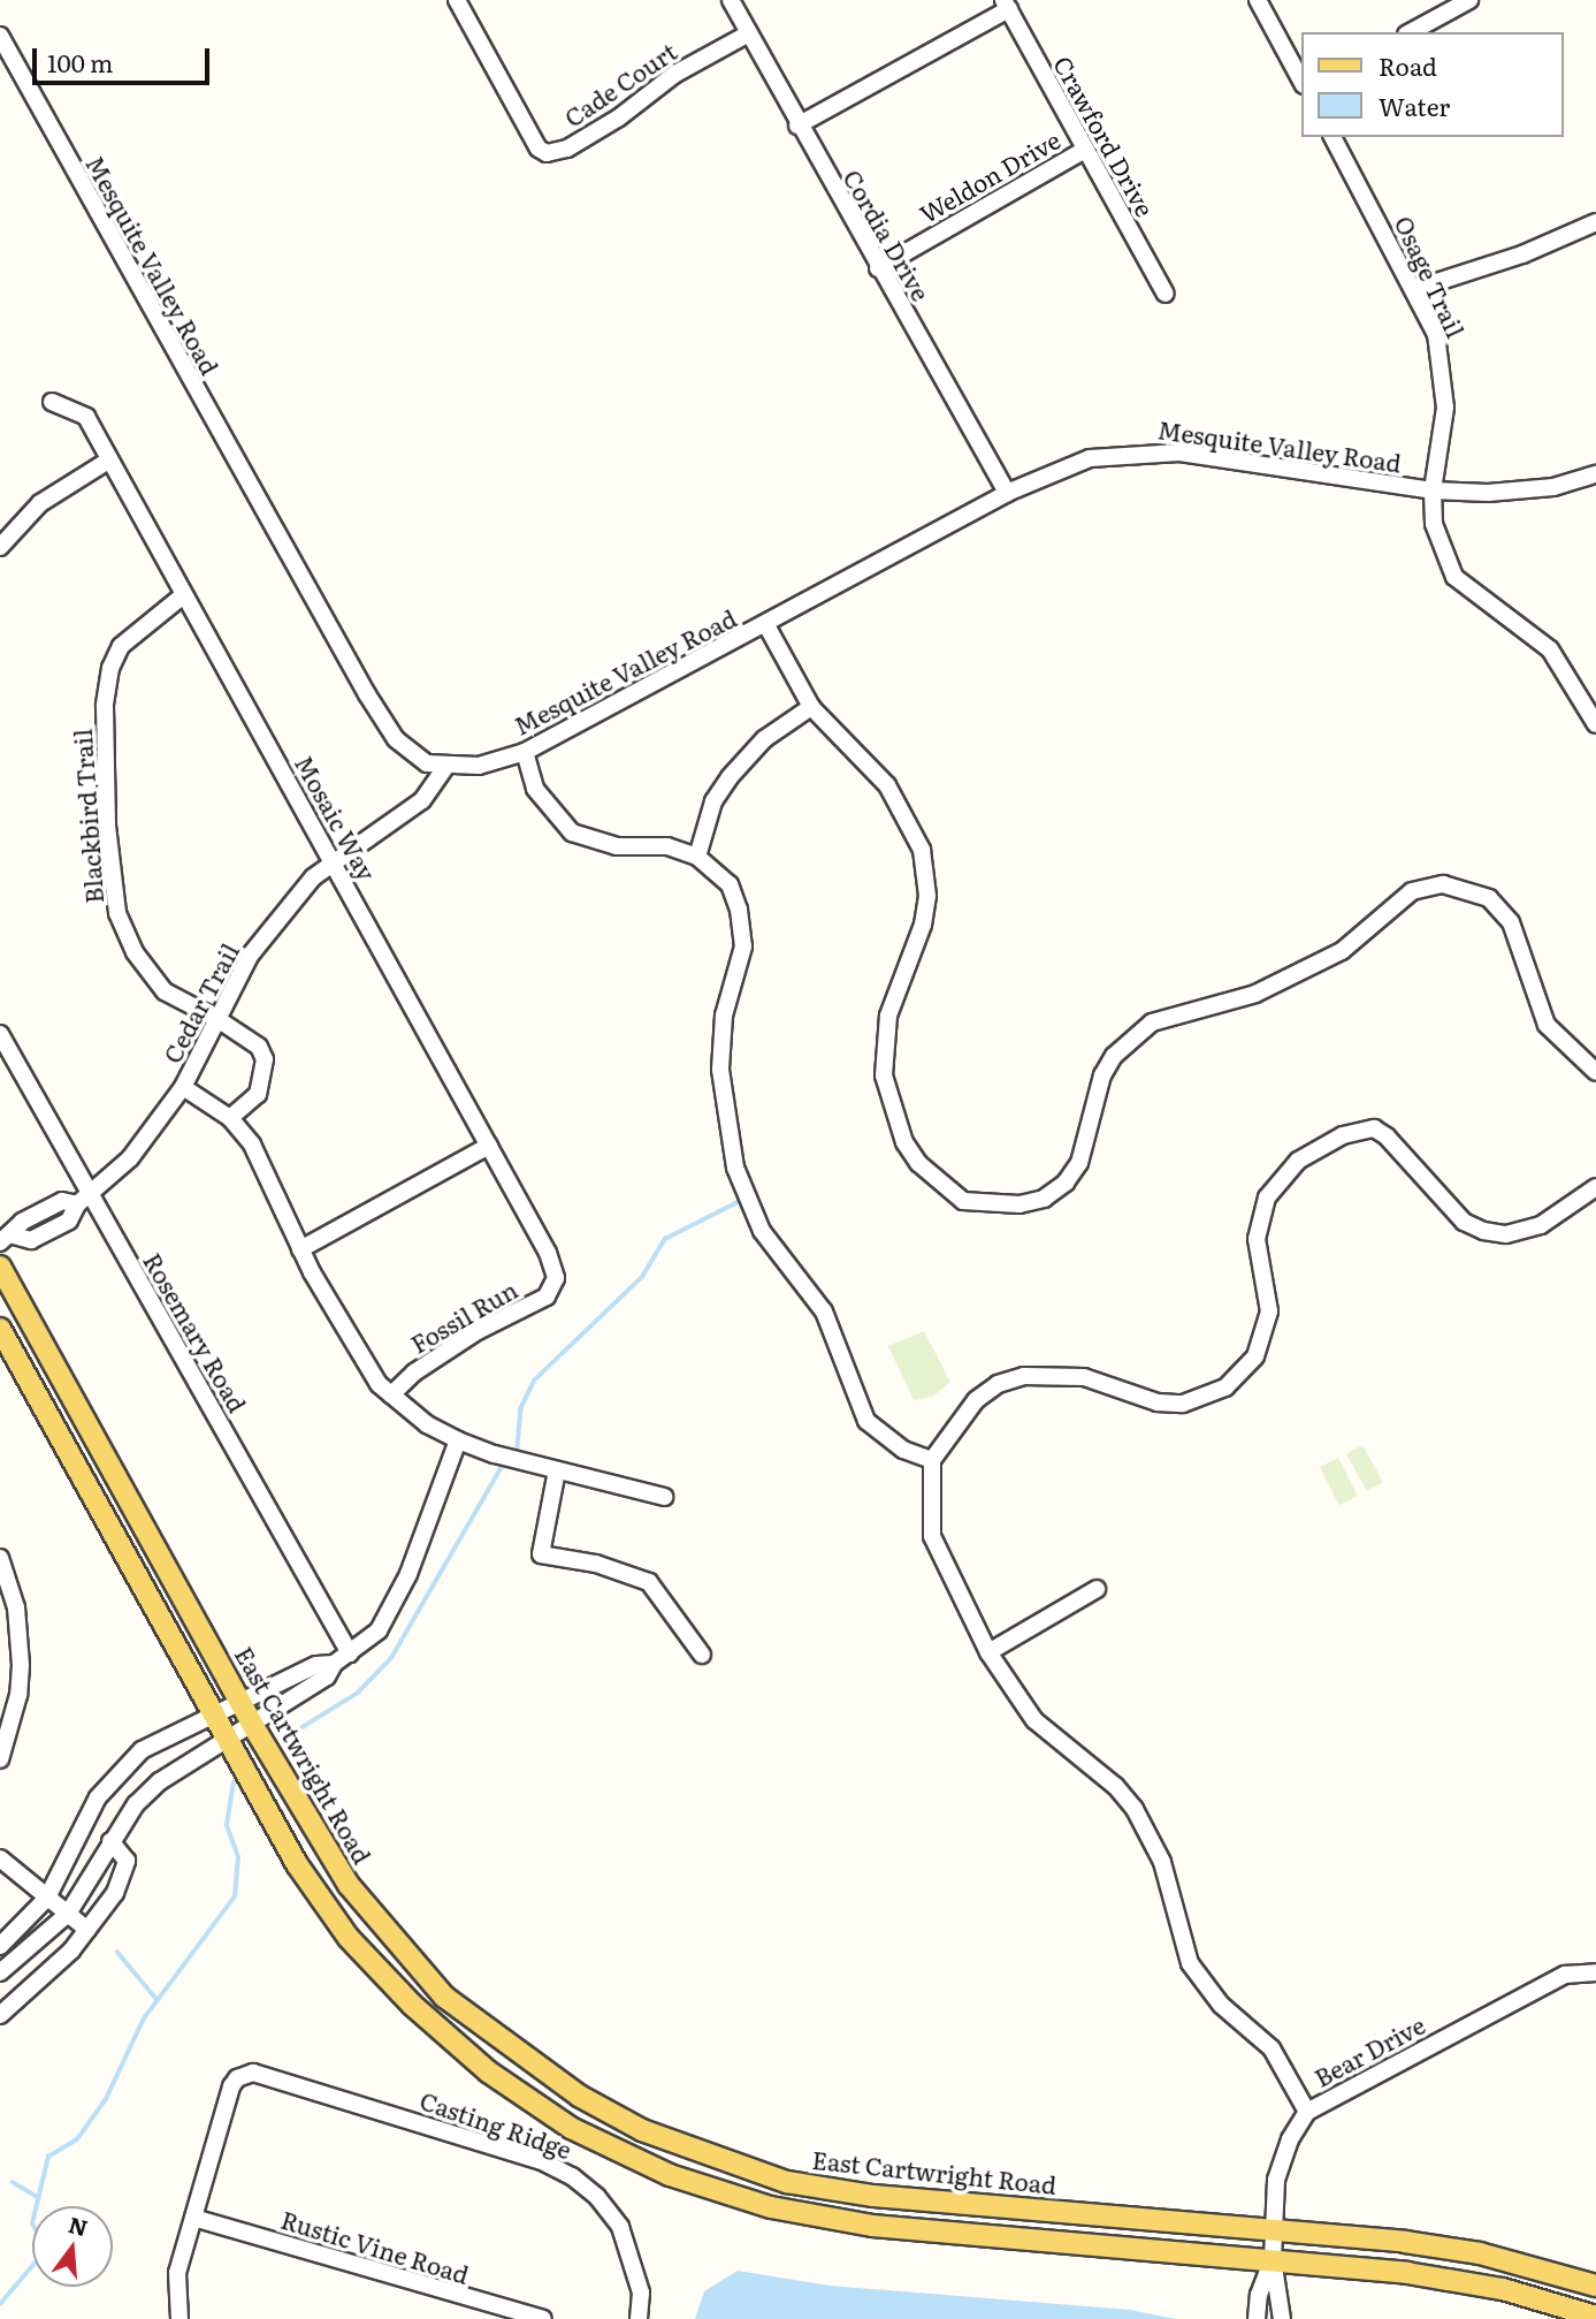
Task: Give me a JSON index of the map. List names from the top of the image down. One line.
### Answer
{"streets":{"main road":["East Cartwright Road"],"street":["Cade Court","Crawford Drive","Weldon Drive","Cordia Drive","Mesquite Valley Road","Osage Trail","Blackbird Trail","Mosaic Way","Cedar Trail","Fossil Run","Rosemary Road","Bear Drive","Casting Ridge","Rustic Vine Road"]},"crossings":[["Cade Court","Cordia Drive"],["Crawford Drive","Weldon Drive"],["Weldon Drive","Cordia Drive"],["Cordia Drive","Mesquite Valley Road"],["Mesquite Valley Road","Osage Trail"],["Mesquite Valley Road","Cedar Trail"],["Blackbird Trail","Mosaic Way"],["Blackbird Trail","Cedar Trail"],["Mosaic Way","Cedar Trail"],["Mosaic Way","Fossil Run"],["Cedar Trail","Rosemary Road"],["East Cartwright Road","Bear Drive"],["Casting Ridge","Rustic Vine Road"]],"legend":["Road","Water"],"scale_bar":"100 m","north":"top"}
